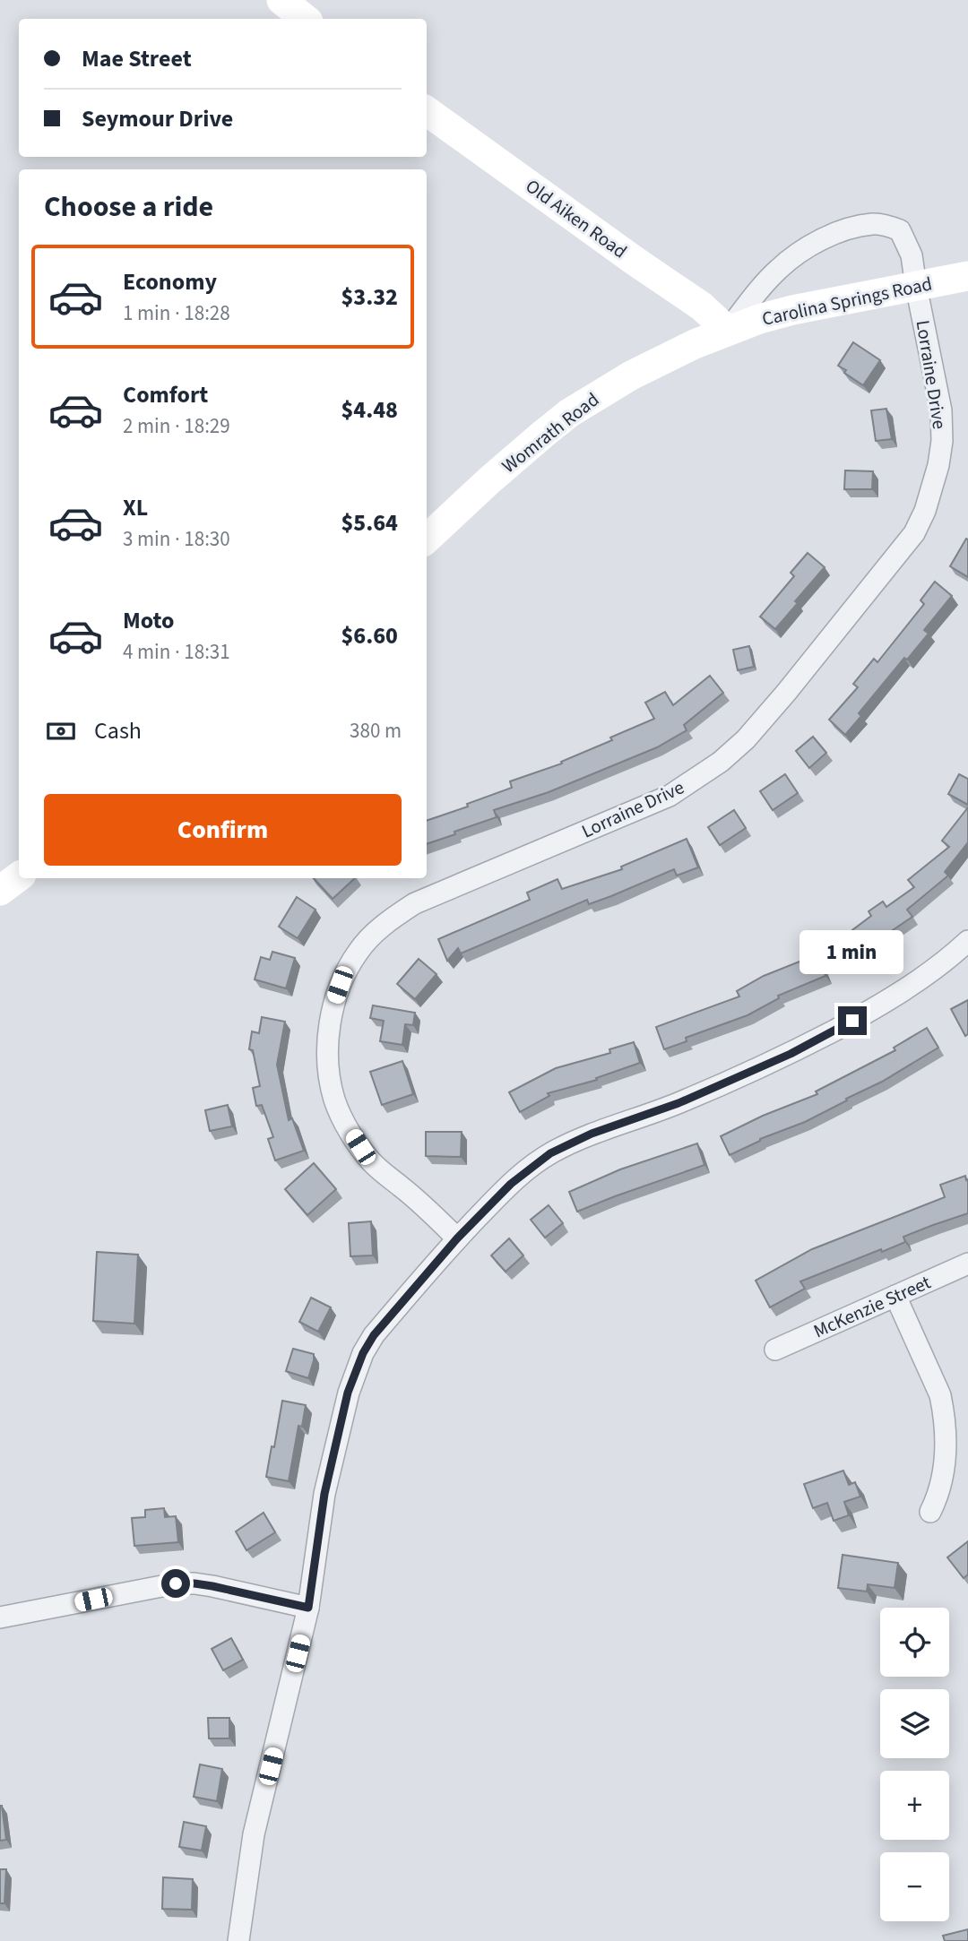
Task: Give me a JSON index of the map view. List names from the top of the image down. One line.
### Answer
{"streets":{"street":["Old Aiken Road","Carolina Springs Road","Lorraine Drive","Womrath Road","McKenzie Street"]},"crossings":[["Old Aiken Road","Carolina Springs Road"],["Old Aiken Road","Lorraine Drive"],["Old Aiken Road","Womrath Road"],["Carolina Springs Road","Lorraine Drive"],["Carolina Springs Road","Womrath Road"],["Lorraine Drive","Womrath Road"]],"page":{"banner":["Mae Street","Seymour Drive"],"heading":"Choose a ride","list":[{"name":"Economy","note":"1 min · 18:28","value":"$3.32"},{"name":"Comfort","note":"2 min · 18:29","value":"$4.48"},{"name":"XL","note":"3 min · 18:30","value":"$5.64"},{"name":"Moto","note":"4 min · 18:31","value":"$6.60"}],"pay":["Cash","380 m"],"buttons":"Confirm","bubble":"1 min","map_buttons":["+","−"]}}
